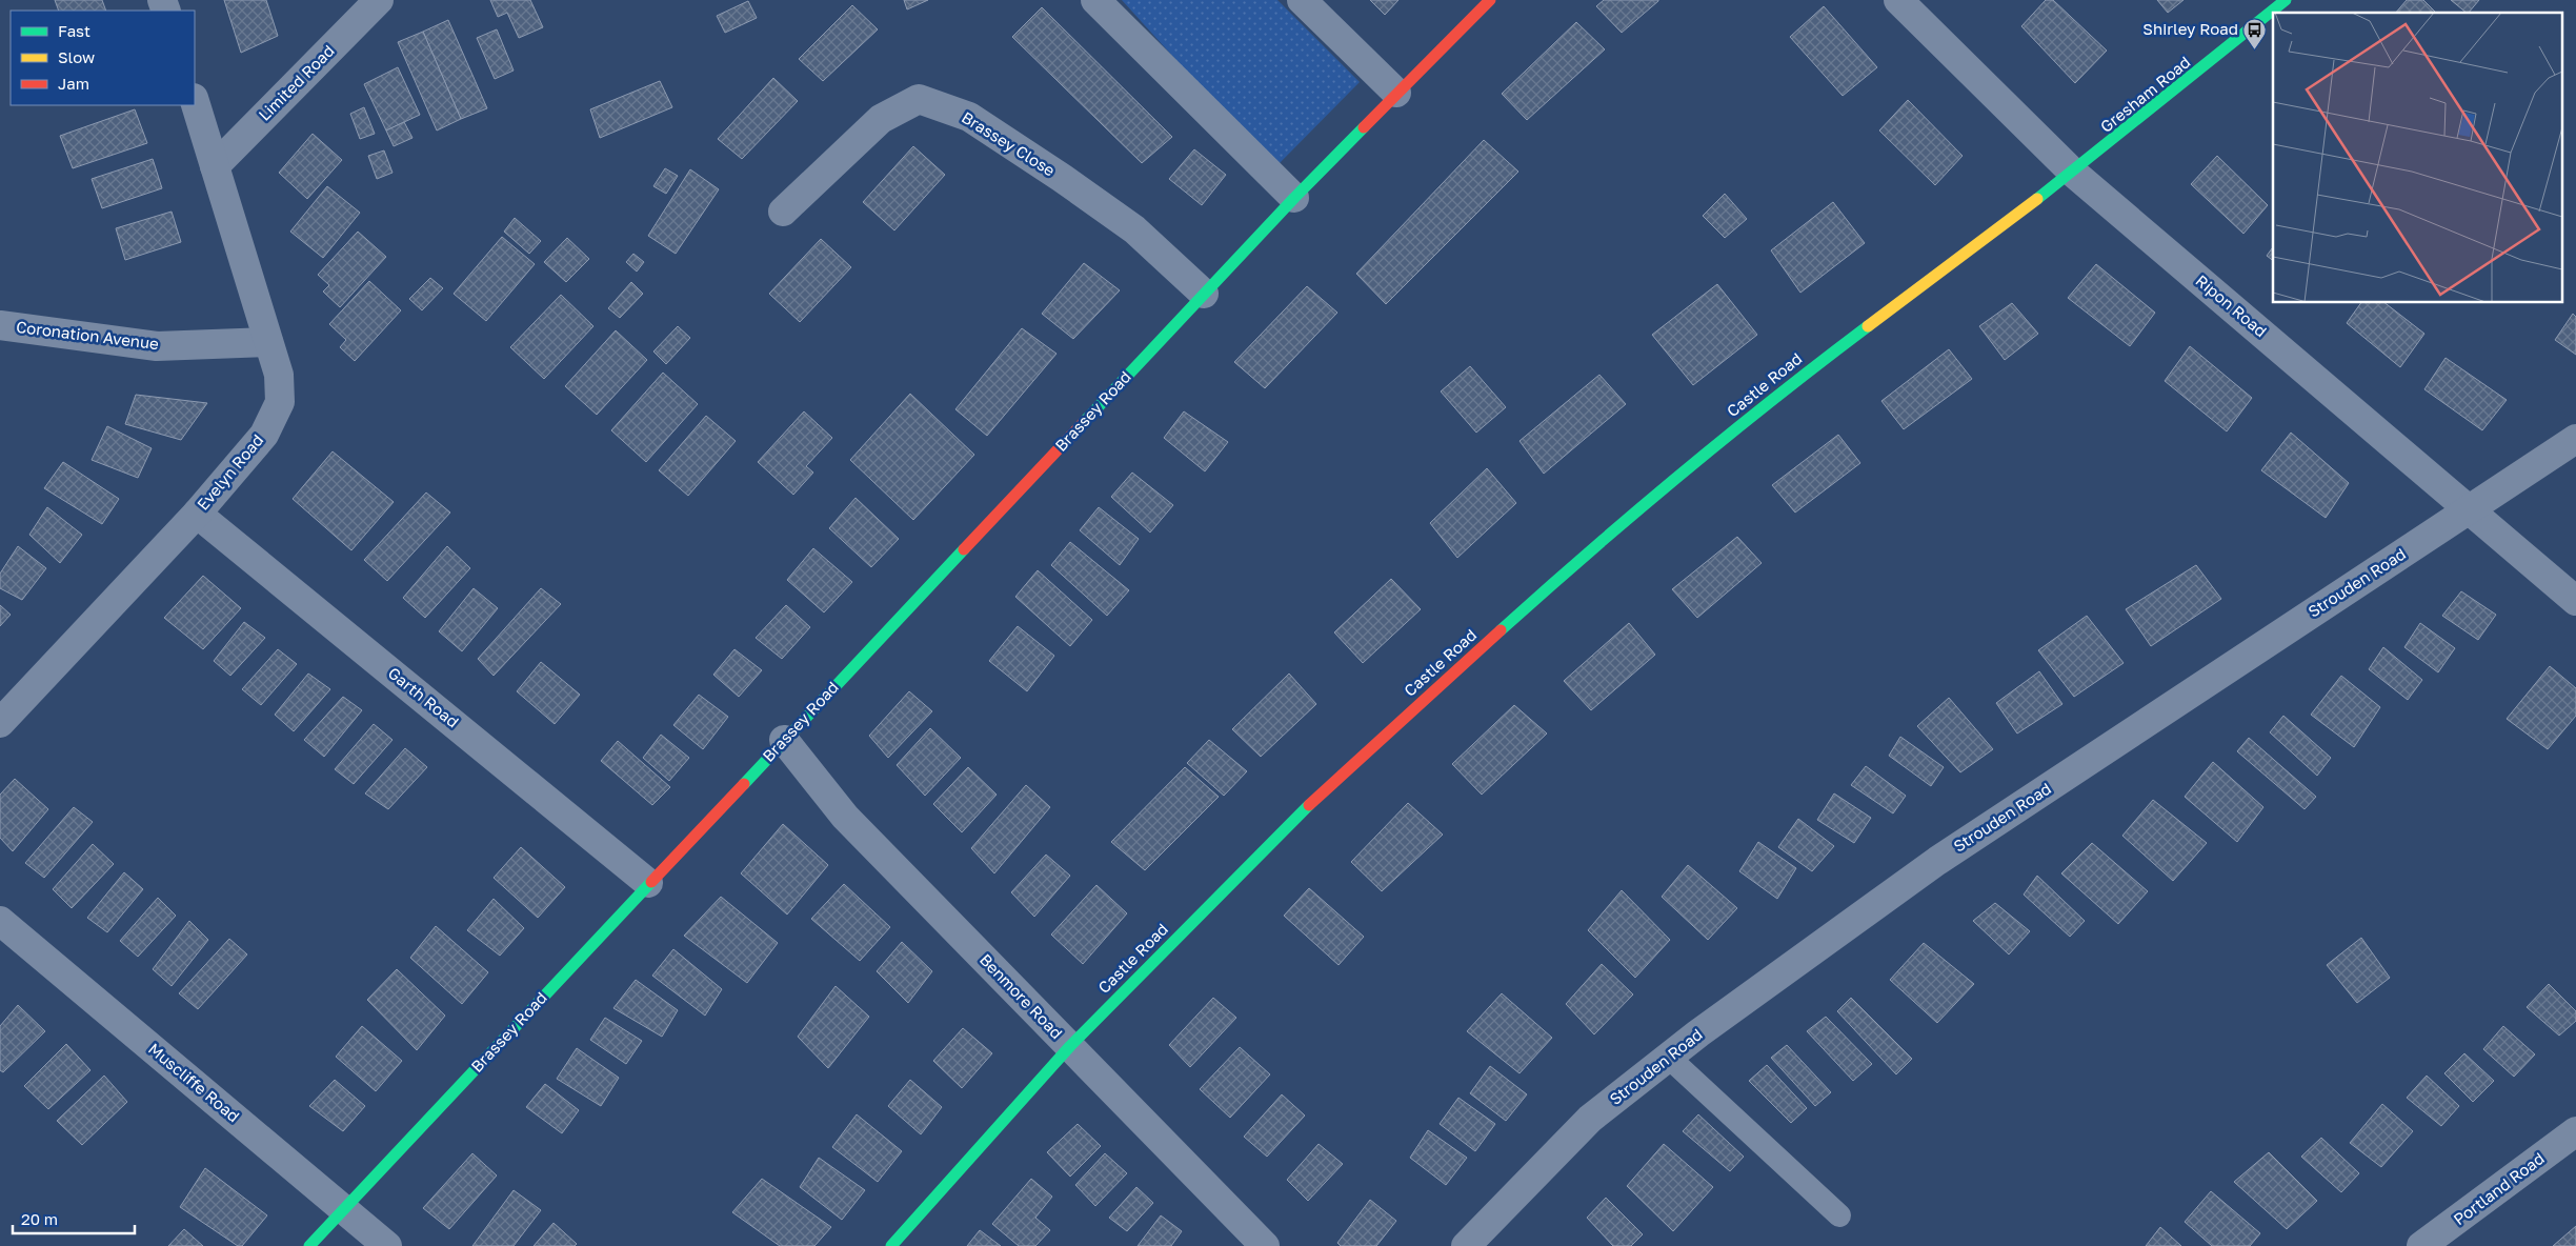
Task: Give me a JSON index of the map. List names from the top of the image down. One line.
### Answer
{"streets":{"street":["Limited Road","Gresham Road","Brassey Close","Ripon Road","Coronation Avenue","Castle Road","Brassey Road","Evelyn Road","Strouden Road","Garth Road","Benmore Road","Muscliffe Road","Portland Road"]},"crossings":[["Limited Road","Evelyn Road"],["Gresham Road","Ripon Road"],["Gresham Road","Castle Road"],["Brassey Close","Brassey Road"],["Ripon Road","Castle Road"],["Ripon Road","Strouden Road"],["Coronation Avenue","Evelyn Road"],["Castle Road","Benmore Road"],["Brassey Road","Garth Road"],["Brassey Road","Benmore Road"],["Brassey Road","Muscliffe Road"],["Evelyn Road","Garth Road"]],"places":{"bus stop":["Shirley Road"]},"legend":["Fast","Slow","Jam"],"scale_bar":"20 m"}
